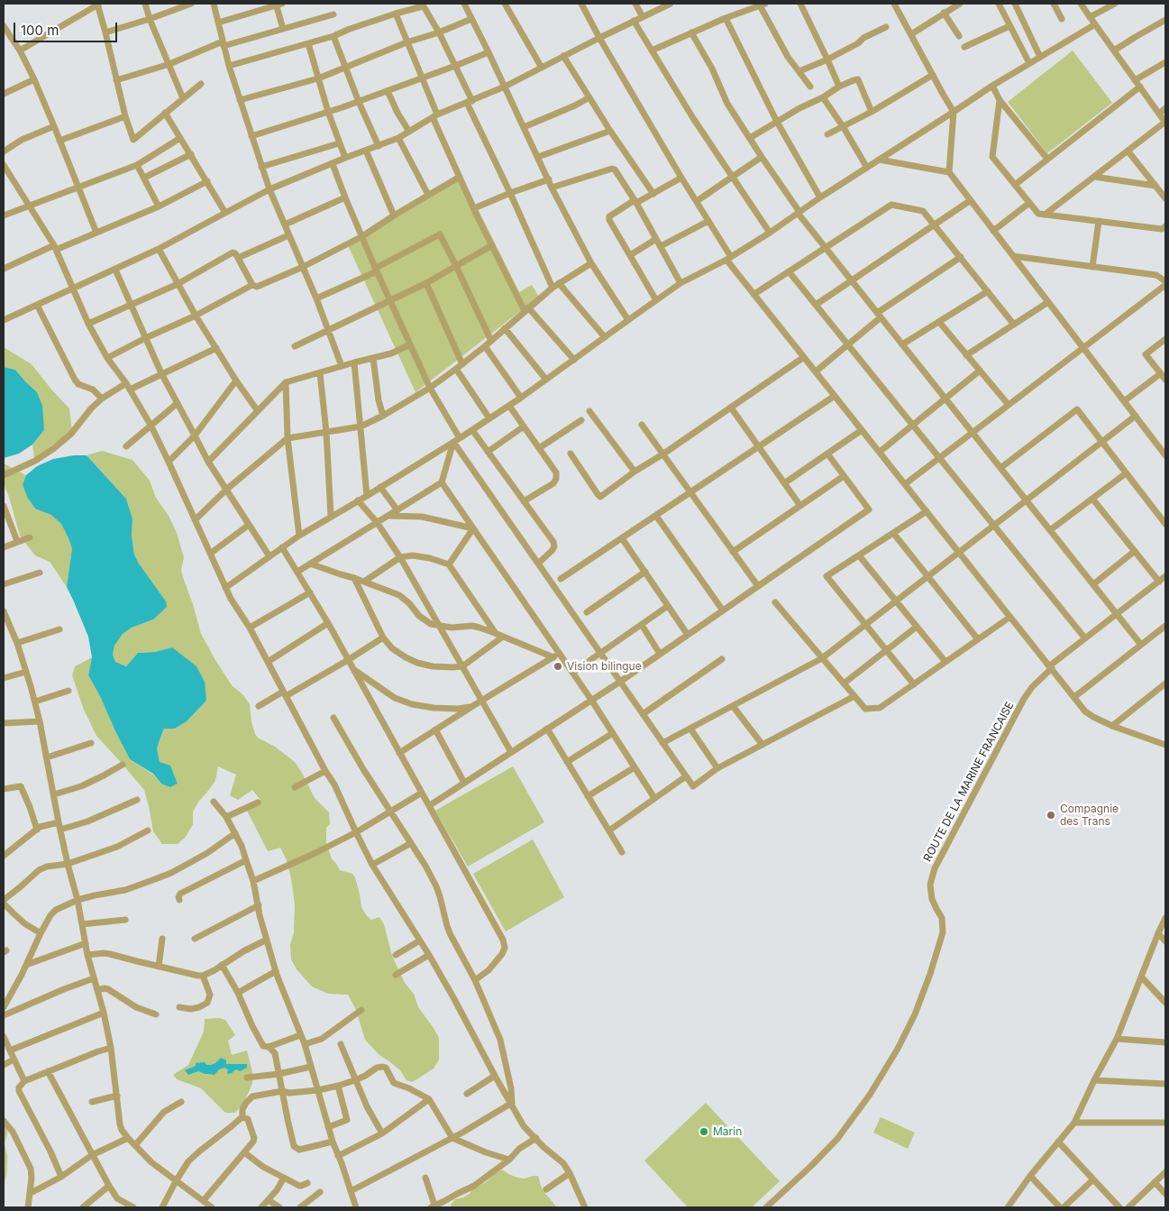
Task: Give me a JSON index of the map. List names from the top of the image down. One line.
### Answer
{"streets":{"street":["ROUTE DE LA MARINE FRANCAISE"]},"places":["Vision bilingue","Compagnie des Trans","Marin"],"scale_bar":"100 m"}
